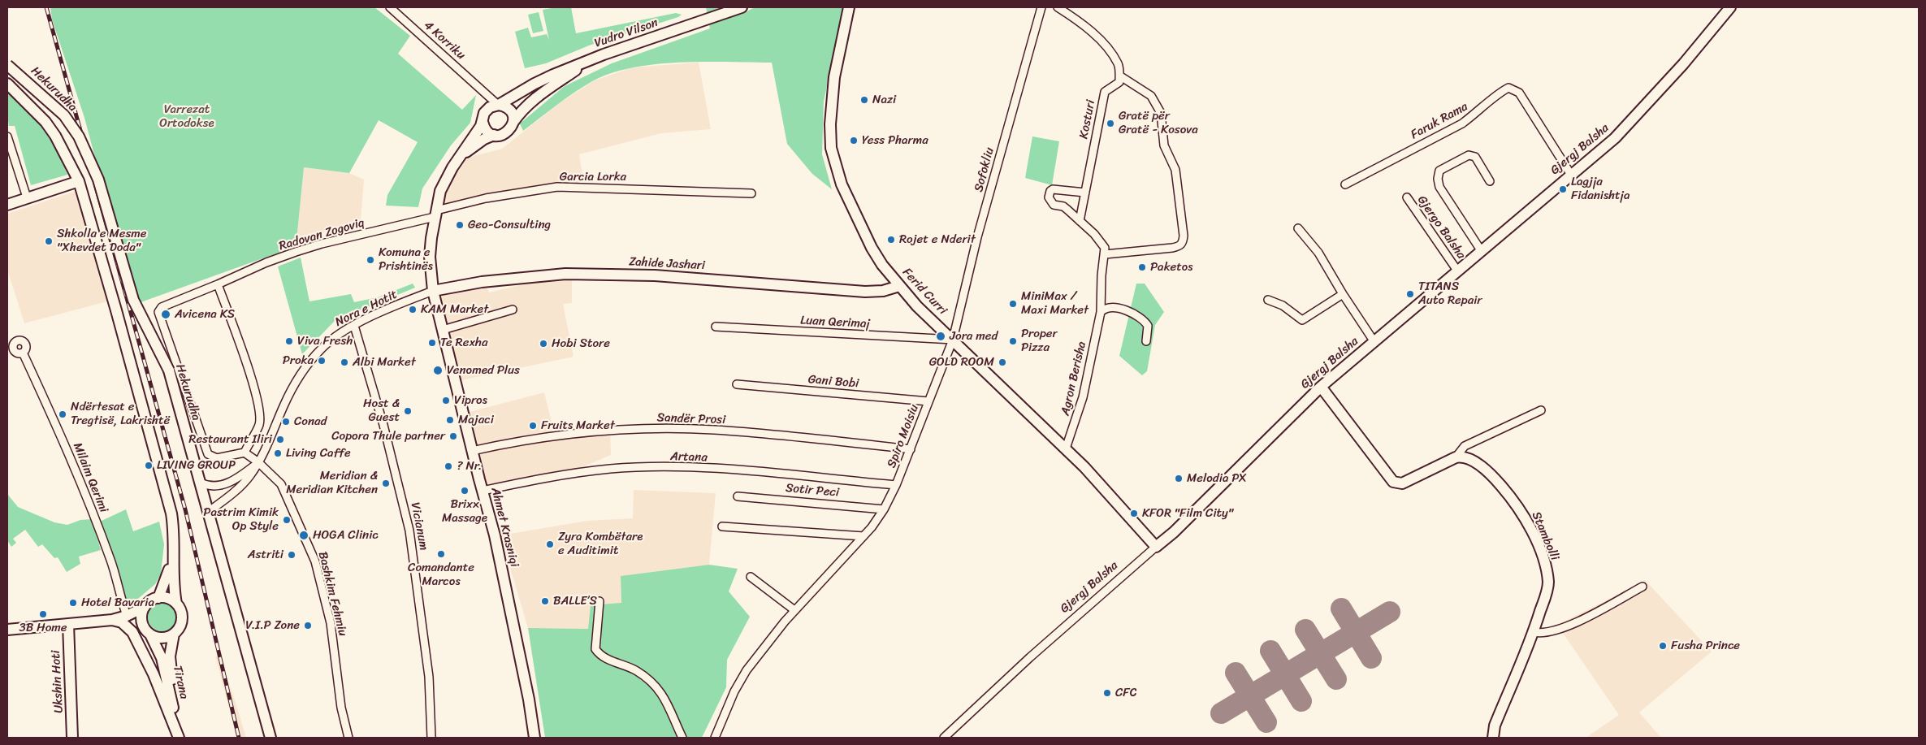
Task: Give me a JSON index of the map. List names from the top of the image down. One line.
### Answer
{"streets":{"main road":["Vudro Vilson","Hekurudha","Gjergj Balsha","Zahide Jashari","Ferid Curri","Ahmet Krasniqi","Stambolli","Ukshin Hoti","Tirana"],"street":["4 Korriku","Kosturi","Faruk Rama","Sofokliu","Garcia Lorka","Gjergo Balsha","Radovan Zogoviq","Nora e Hotit","Luan Qerimaj","Agron Berisha","Gani Bobi","Sandër Prosi","Spiro Moisiu","Artana","Milaim Qerimi","Sotir Peci","Vicianum","Bashkim Fehmiu"]},"crossings":[["Vudro Vilson","4 Korriku"],["Vudro Vilson","Ahmet Krasniqi"],["4 Korriku","Ahmet Krasniqi"],["Hekurudha","Nora e Hotit"],["Faruk Rama","Gjergj Balsha"],["Gjergj Balsha","Gjergo Balsha"],["Gjergj Balsha","Ferid Curri"],["Sofokliu","Ferid Curri"],["Sofokliu","Luan Qerimaj"],["Sofokliu","Spiro Moisiu"],["Garcia Lorka","Radovan Zogoviq"],["Garcia Lorka","Ahmet Krasniqi"],["Radovan Zogoviq","Ahmet Krasniqi"],["Radovan Zogoviq","Bashkim Fehmiu"],["Zahide Jashari","Ferid Curri"],["Zahide Jashari","Nora e Hotit"],["Zahide Jashari","Ahmet Krasniqi"],["Ferid Curri","Luan Qerimaj"],["Ferid Curri","Agron Berisha"],["Ferid Curri","Spiro Moisiu"],["Nora e Hotit","Vicianum"],["Nora e Hotit","Ahmet Krasniqi"],["Nora e Hotit","Bashkim Fehmiu"],["Luan Qerimaj","Spiro Moisiu"],["Gani Bobi","Spiro Moisiu"],["Sandër Prosi","Spiro Moisiu"],["Sandër Prosi","Ahmet Krasniqi"],["Spiro Moisiu","Artana"],["Spiro Moisiu","Sotir Peci"],["Artana","Ahmet Krasniqi"]],"parks":["Varrezat Ortodokse"],"places":["Nazi","Gratë për Gratë - Kosova","Yess Pharma","Lagjja Fidanishtja","Geo-Consulting","Rojet e Nderit","Shkolla e Mesme \"Xhevdet Doda\"","Komuna e Prishtinës","Paketos","TITANS Auto Repair","MiniMax / Maxi Market","KAM Market","Avicena KS","Jora med","Viva Fresh","Proper Pizza","Te Rexha","Hobi Store","Proka","Albi Market","GOLD ROOM","Venomed Plus","Vipros","Host & Guest","Ndërtesat e Tregtisë, Lakrishtë","Majaci","Conad","Fruits Market","Copora Thule partner","Restaurant Iliri","Living Caffe","LIVING GROUP","? Nr.","Melodia PX","Meridian & Meridian Kitchen","Brixx Massage","KFOR \"Film City\"","Pastrim Kimik Op Style","HOGA Clinic","Zyra Kombëtare e Auditimit","Comandante Marcos","Astriti","BALLE’S","Hotel Bavaria","3B Home","V.I.P Zone","Fusha Prince","CFC"]}
